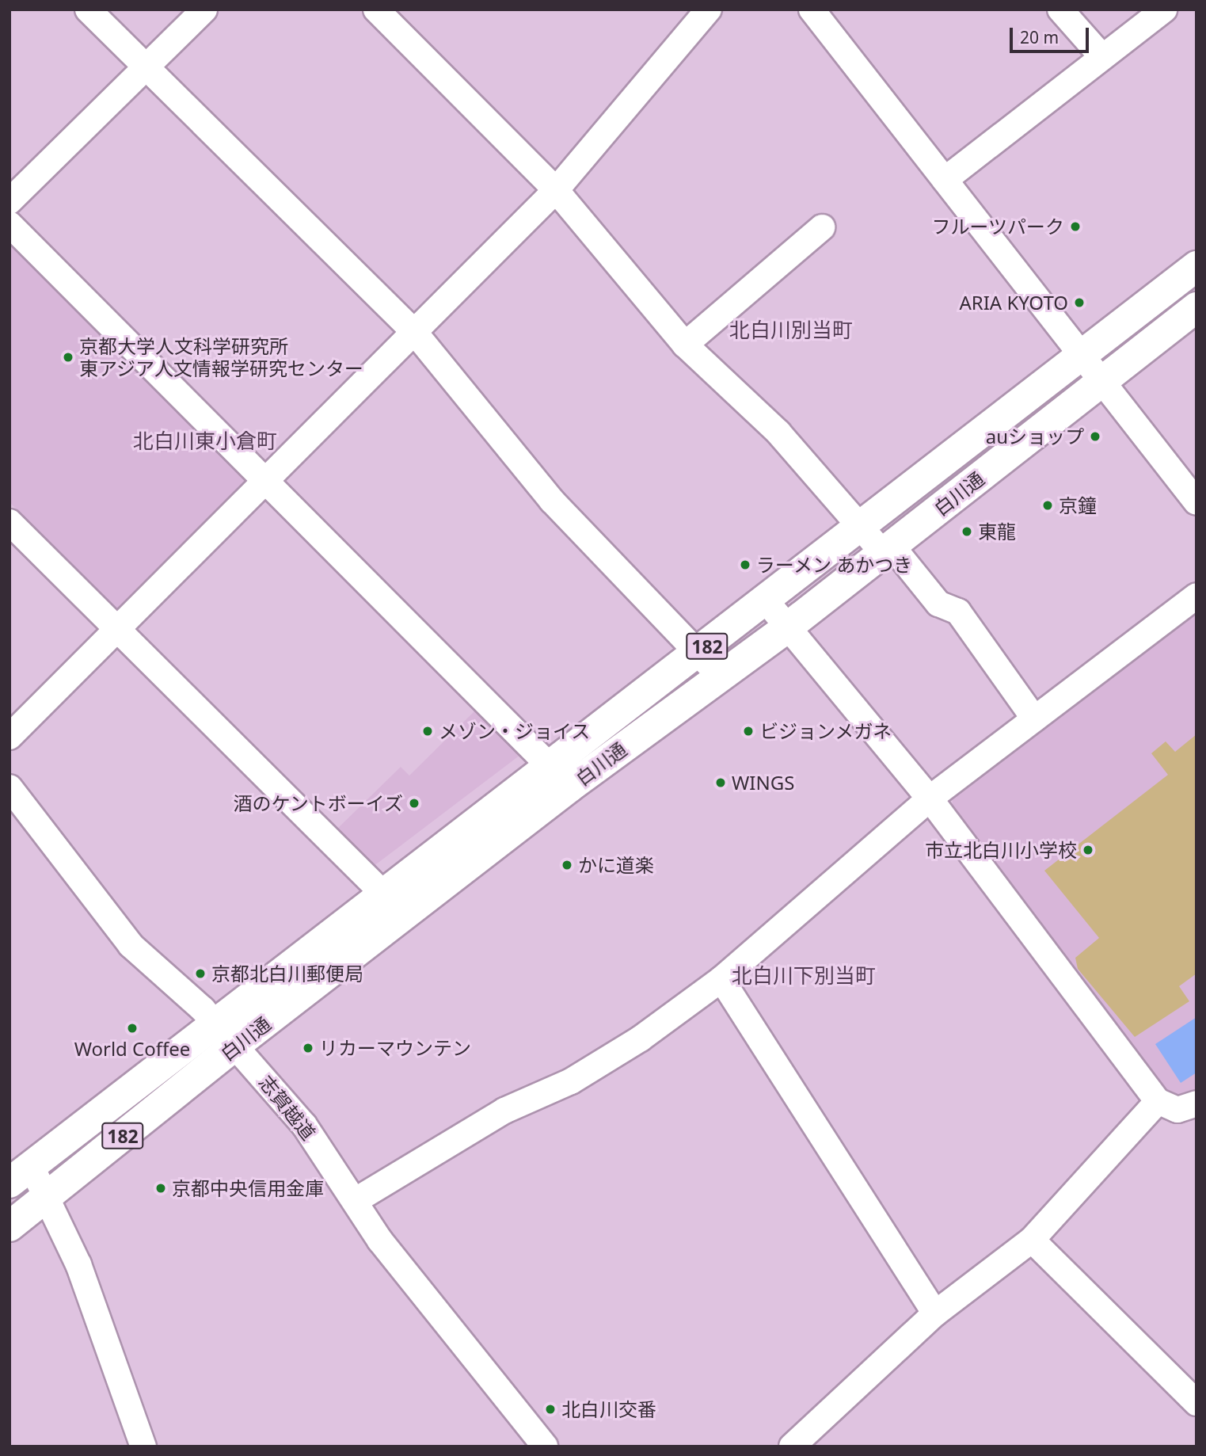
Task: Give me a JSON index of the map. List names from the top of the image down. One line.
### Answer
{"streets":{"main road":["白川通","182"],"street":["志賀越道"]},"crossings":[["白川通","志賀越道"]],"districts":["北白川別当町","北白川東小倉町","北白川下別当町"],"places":["フルーツパーク","ARIA KYOTO","京都大学人文科学研究所 東アジア人文情報学研究センター","auショップ","京鐘","東龍","ラーメン あかつき","メゾン・ジョイス","ビジョンメガネ","WINGS","酒のケントボーイズ","市立北白川小学校","かに道楽","京都北白川郵便局","World Coffee","リカーマウンテン","京都中央信用金庫","北白川交番"],"scale_bar":"20 m"}
